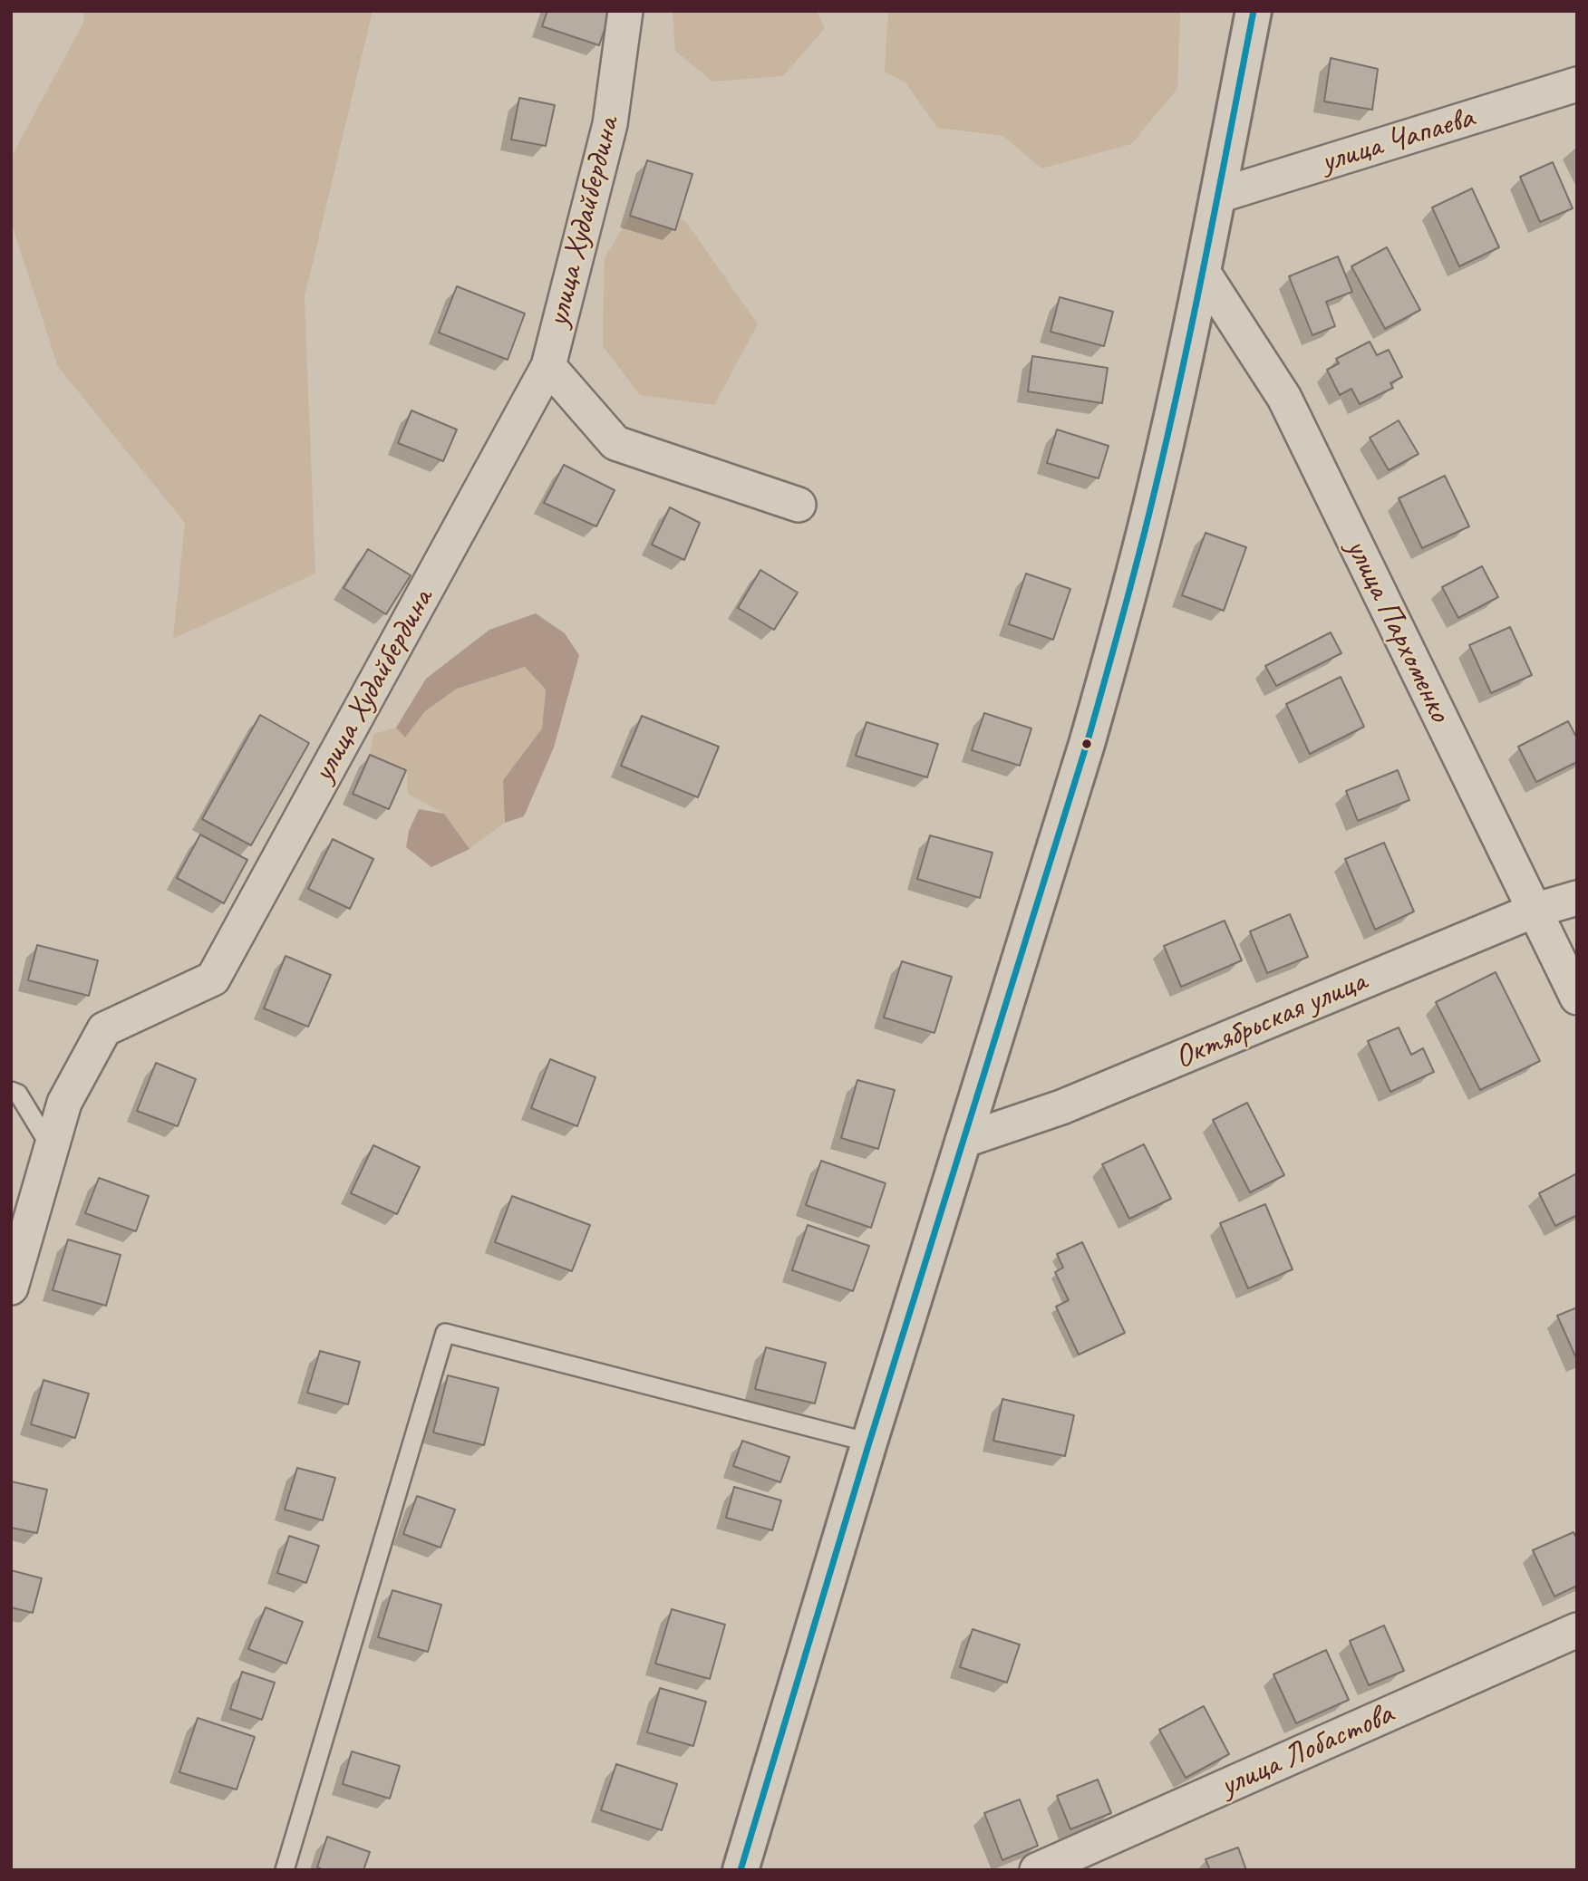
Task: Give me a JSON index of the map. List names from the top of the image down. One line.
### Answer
{"streets":{"street":["улица Чапаева","улица Худайбердина","улица Пархоменко","Октябрьская улица","улица Лобастова"]},"crossings":[["улица Пархоменко","Октябрьская улица"]]}
